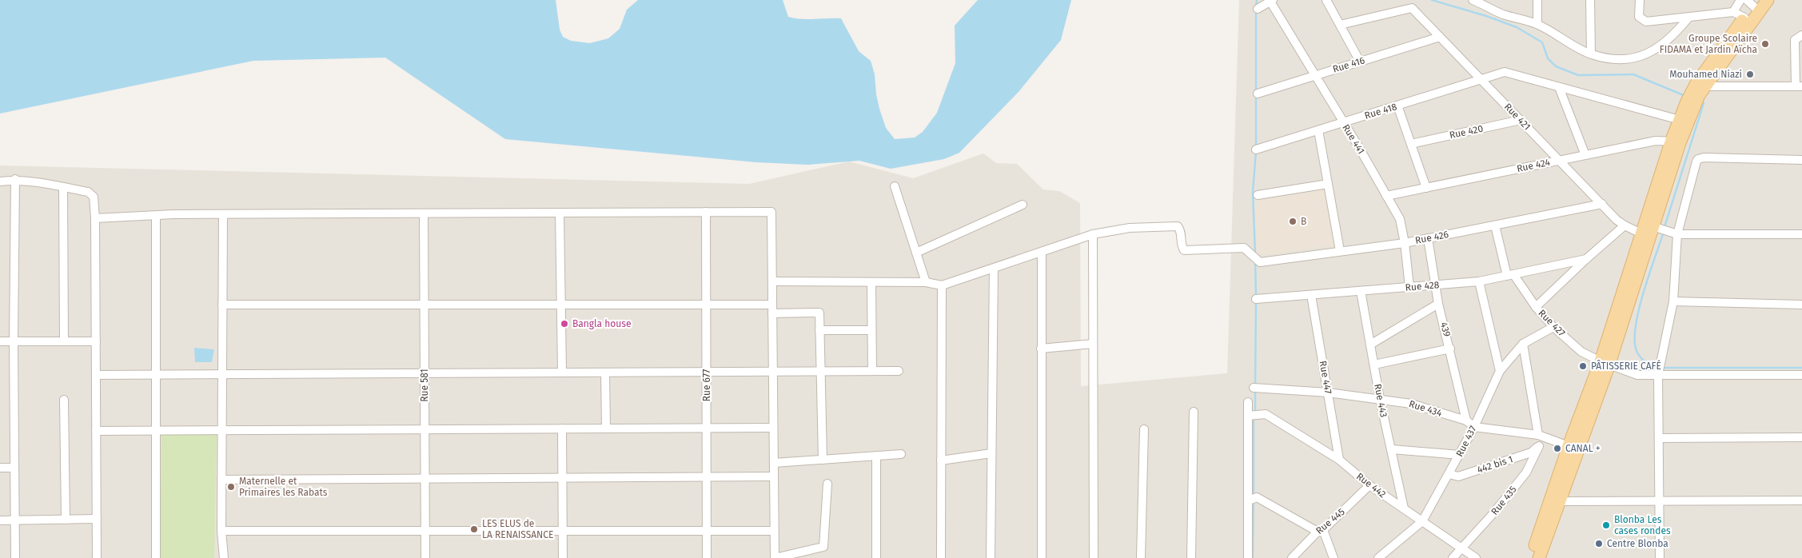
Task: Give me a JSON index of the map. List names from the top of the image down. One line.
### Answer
{"streets":{"street":["Rue 416","Rue 418","Rue 421","Rue 420","Rue 441","Rue 424","Rue 426","Rue 428","Rue 427","439","Rue 447","Rue 581","Rue 677","Rue 443","Rue 434","Rue 437","442 bis 1","Rue 442","Rue 435","Rue 445"]},"crossings":[["Rue 416","Rue 421"],["Rue 416","Rue 441"],["Rue 418","Rue 421"],["Rue 418","Rue 441"],["Rue 421","Rue 420"],["Rue 421","Rue 424"],["Rue 421","Rue 426"],["Rue 421","Rue 428"],["Rue 441","Rue 424"],["Rue 441","Rue 426"],["Rue 441","Rue 428"],["Rue 426","Rue 427"],["Rue 426","439"],["Rue 428","Rue 427"],["Rue 428","439"],["Rue 428","Rue 447"],["Rue 428","Rue 443"],["Rue 427","Rue 437"],["439","Rue 434"],["Rue 447","Rue 434"],["Rue 447","Rue 442"],["Rue 443","Rue 434"],["Rue 443","Rue 442"],["Rue 434","Rue 437"],["Rue 437","442 bis 1"],["Rue 437","Rue 442"],["442 bis 1","Rue 435"],["Rue 442","Rue 435"],["Rue 442","Rue 445"]],"places":["Groupe Scolaire FIDAMA et Jardin Aïcha","Mouhamed Niazi","B","Bangla house","PÂTISSERIE CAFÉ","CANAL +","Maternelle et Primaires les Rabats","Blonba Les cases rondes","LES ELUS de LA RENAISSANCE","Centre Blonba"]}
